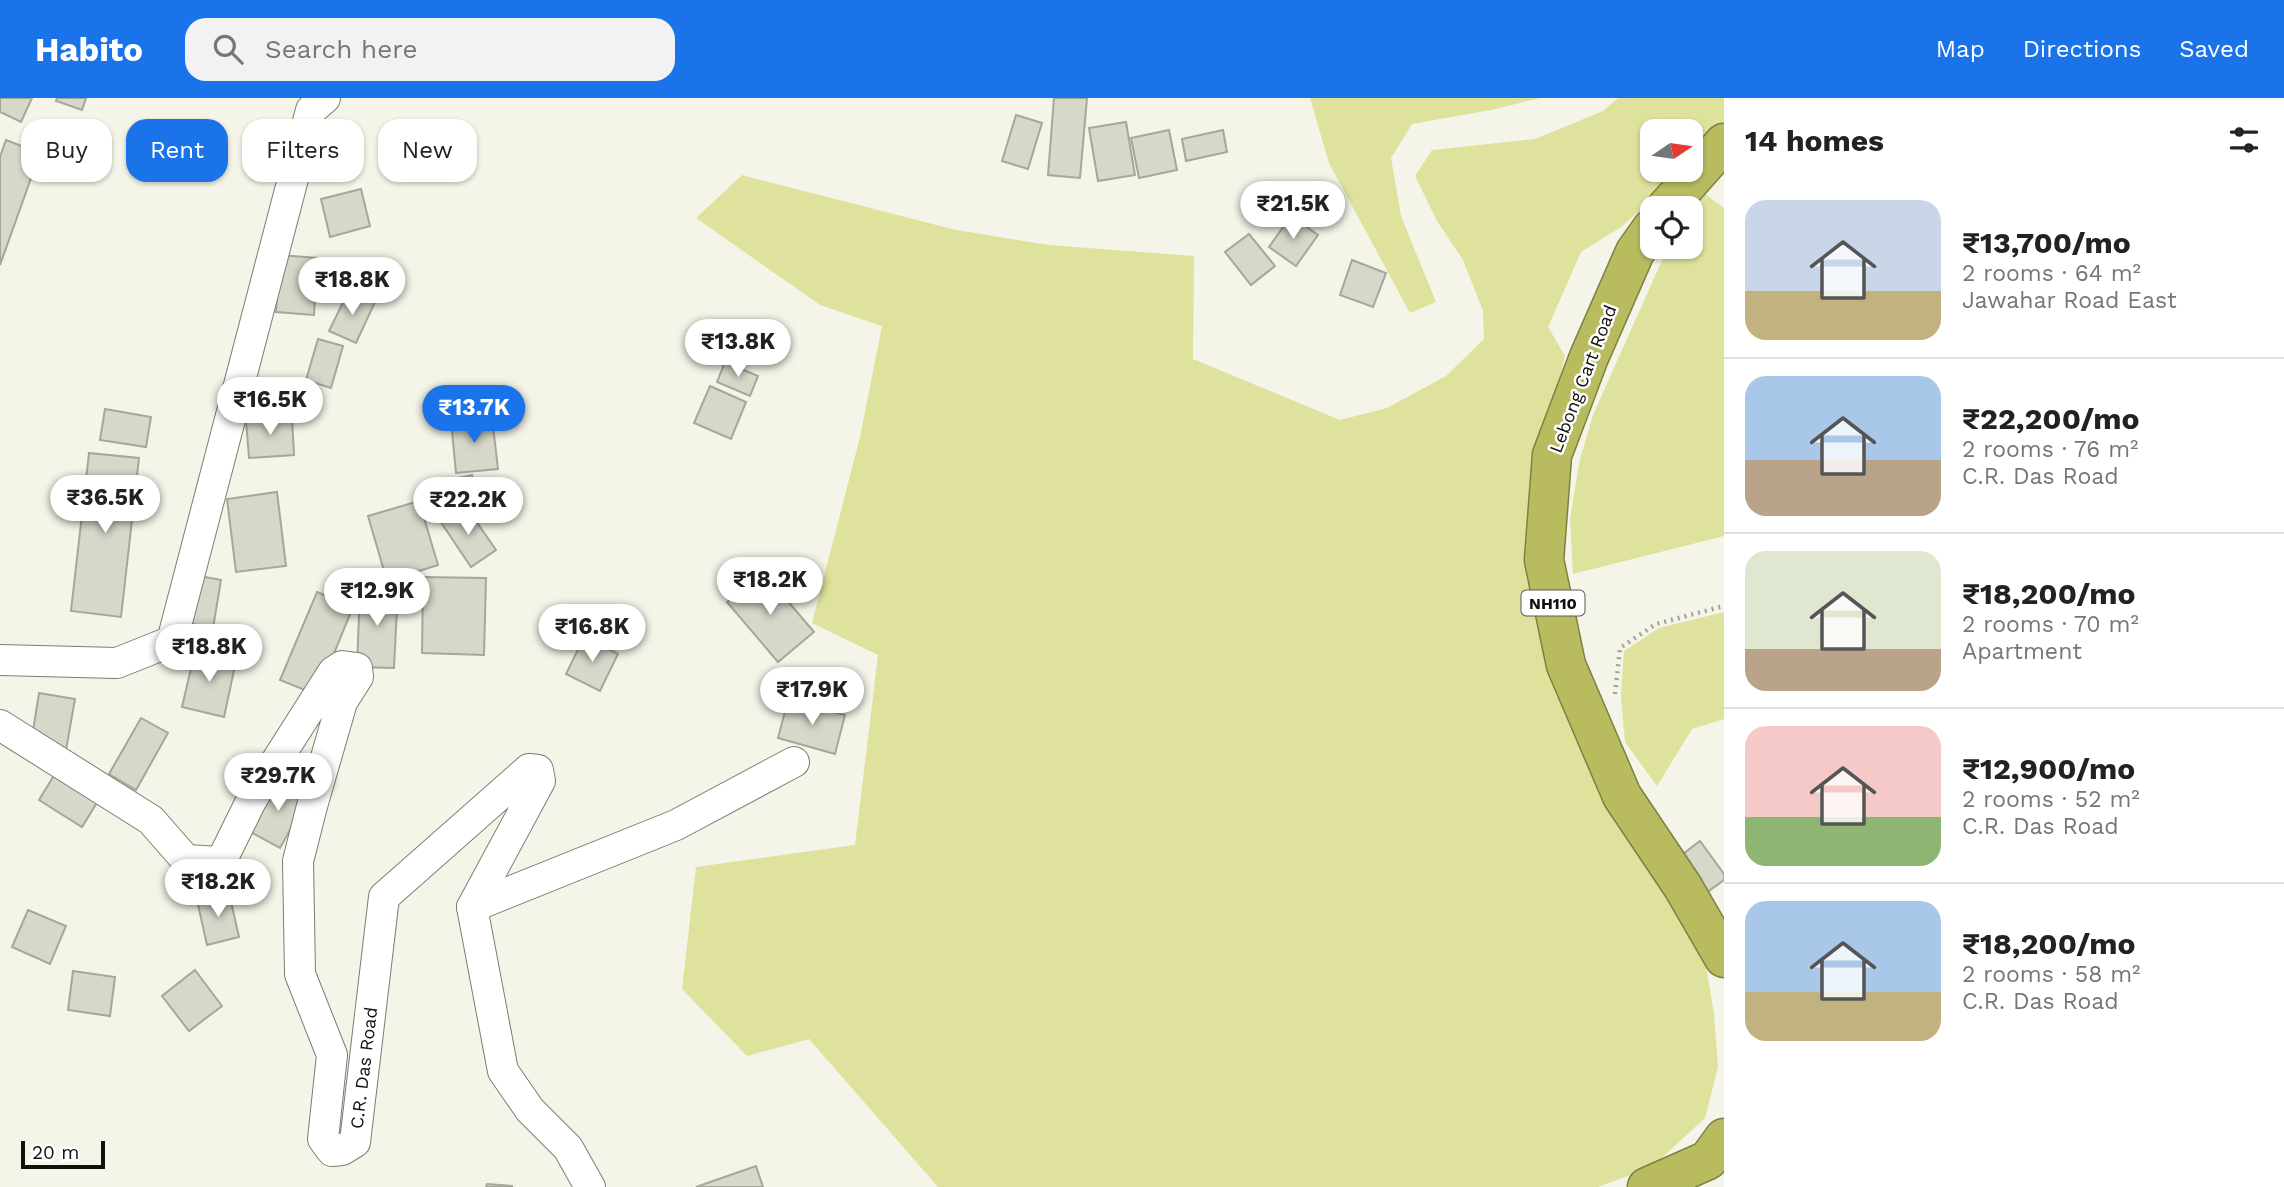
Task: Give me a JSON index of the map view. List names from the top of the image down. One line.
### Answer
{"streets":{"highway":["Lebong Cart Road","NH110"],"street":["C.R. Das Road"]},"scale_bar":"20 m","north":"right","page":{"header":"Habito","search":"Search here","nav":["Map","Directions","Saved"],"heading":"14 homes","chip":["Buy","Rent","Filters","New"],"price":["₹21.5K","₹18.8K","₹13.8K","₹16.5K","₹13.7K","₹36.5K","₹22.2K","₹18.2K","₹12.9K","₹16.8K","₹18.8K","₹17.9K","₹29.7K","₹18.2K"],"list":[{"name":"₹13,700/mo","note":"2 rooms · 64 m² · Jawahar Road East"},{"name":"₹22,200/mo","note":"2 rooms · 76 m² · C.R. Das Road"},{"name":"₹18,200/mo","note":"2 rooms · 70 m² · Apartment"},{"name":"₹12,900/mo","note":"2 rooms · 52 m² · C.R. Das Road"},{"name":"₹18,200/mo","note":"2 rooms · 58 m² · C.R. Das Road"}],"scale":"20 m"}}
